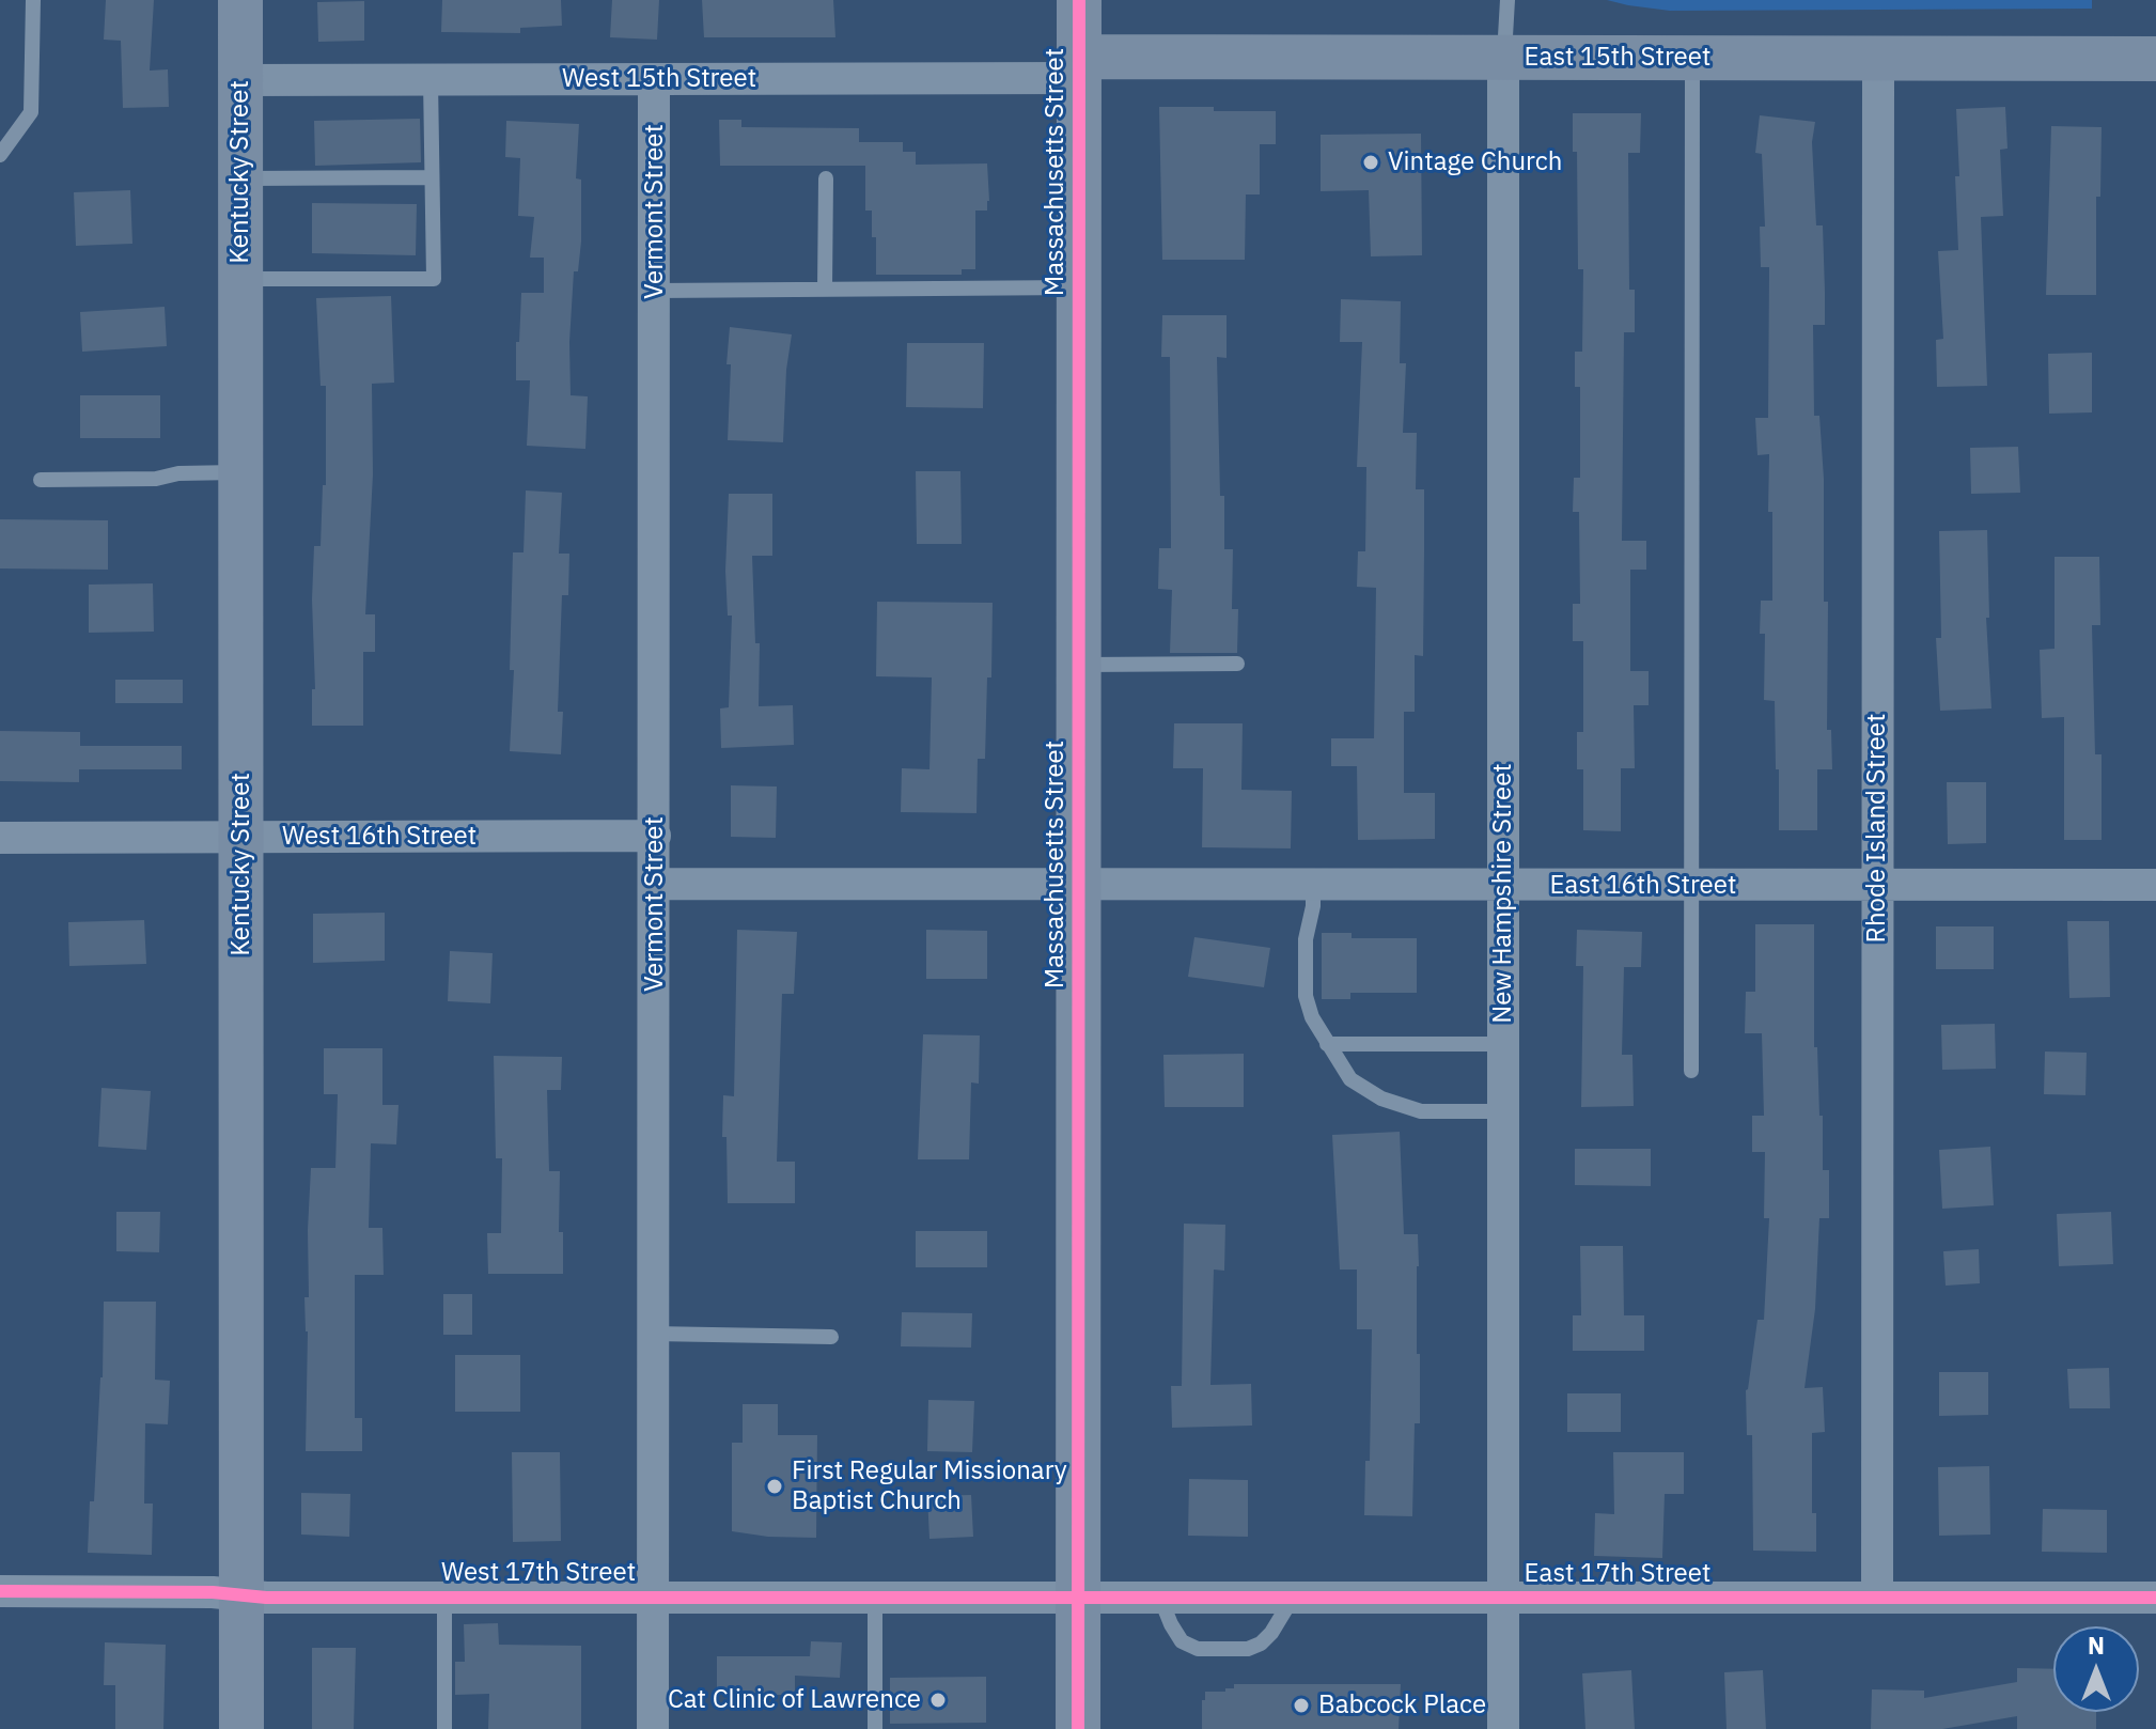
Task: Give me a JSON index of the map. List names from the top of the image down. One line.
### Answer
{"streets":{"main road":["East 15th Street","Kentucky Street","Massachusetts Street"],"street":["West 15th Street","Vermont Street","Rhode Island Street","West 16th Street","East 16th Street","New Hampshire Street","West 17th Street","East 17th Street"]},"crossings":[["East 15th Street","West 15th Street"],["East 15th Street","Massachusetts Street"],["East 15th Street","Rhode Island Street"],["East 15th Street","New Hampshire Street"],["West 15th Street","Kentucky Street"],["West 15th Street","Massachusetts Street"],["West 15th Street","Vermont Street"],["Kentucky Street","West 16th Street"],["Kentucky Street","West 17th Street"],["Massachusetts Street","East 16th Street"],["Massachusetts Street","West 17th Street"],["Massachusetts Street","East 17th Street"],["Vermont Street","West 16th Street"],["Vermont Street","West 17th Street"],["Rhode Island Street","East 16th Street"],["Rhode Island Street","East 17th Street"],["East 16th Street","New Hampshire Street"],["New Hampshire Street","East 17th Street"],["West 17th Street","East 17th Street"]],"places":["Vintage Church","First Regular Missionary Baptist Church","Cat Clinic of Lawrence","Babcock Place"],"north":"top"}
